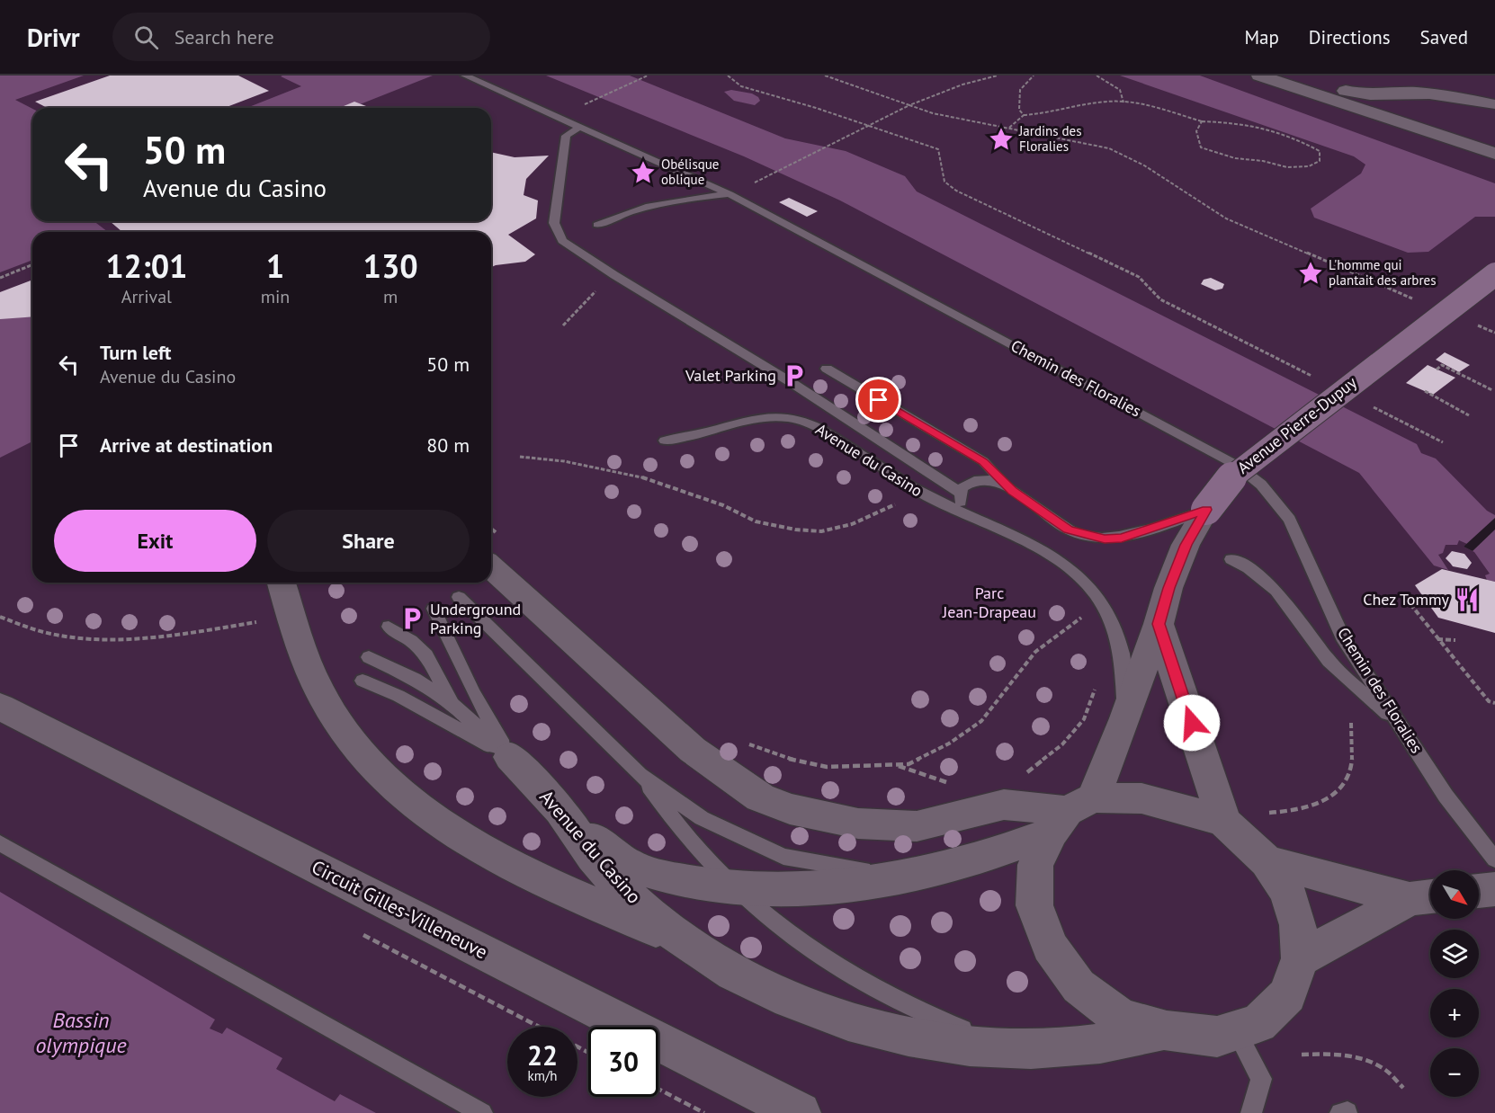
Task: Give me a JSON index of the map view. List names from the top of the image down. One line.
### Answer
{"streets":{"street":["Avenue Pierre-Dupuy","Avenue du Casino","Circuit Gilles-Villeneuve"],"lane":["Chemin des Floralies"]},"crossings":[["Avenue Pierre-Dupuy","Avenue du Casino"]],"water":["Bassin olympique"],"parks":["Parc Jean-Drapeau"],"places":{"place":["Jardins des Floralies","Obélisque oblique","L'homme qui plantait des arbres"],"parking":["Valet Parking","Underground Parking"],"restaurant":["Chez Tommy"]},"north":"bottom right","page":{"header":"Drivr","search":"Search here","nav":["Map","Directions","Saved"],"turn":["50 m","Avenue du Casino"],"eta":["12:01","Arrival","1","min","130","m"],"list":[{"name":"Turn left","note":"Avenue du Casino","value":"50 m"},{"name":"Arrive at destination","value":"80 m"}],"buttons":["Exit","Share"],"map_buttons":["+","−"],"speed":"22 km/h","limit":"30"}}
